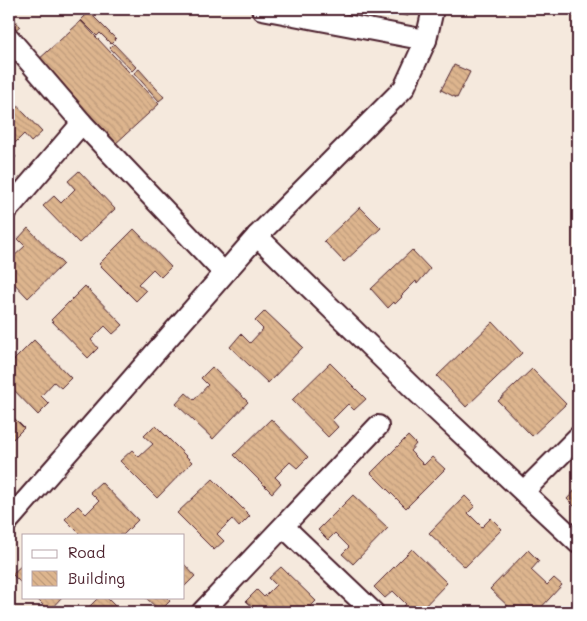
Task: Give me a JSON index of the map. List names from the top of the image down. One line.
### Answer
{"legend":["Road","Building"]}
